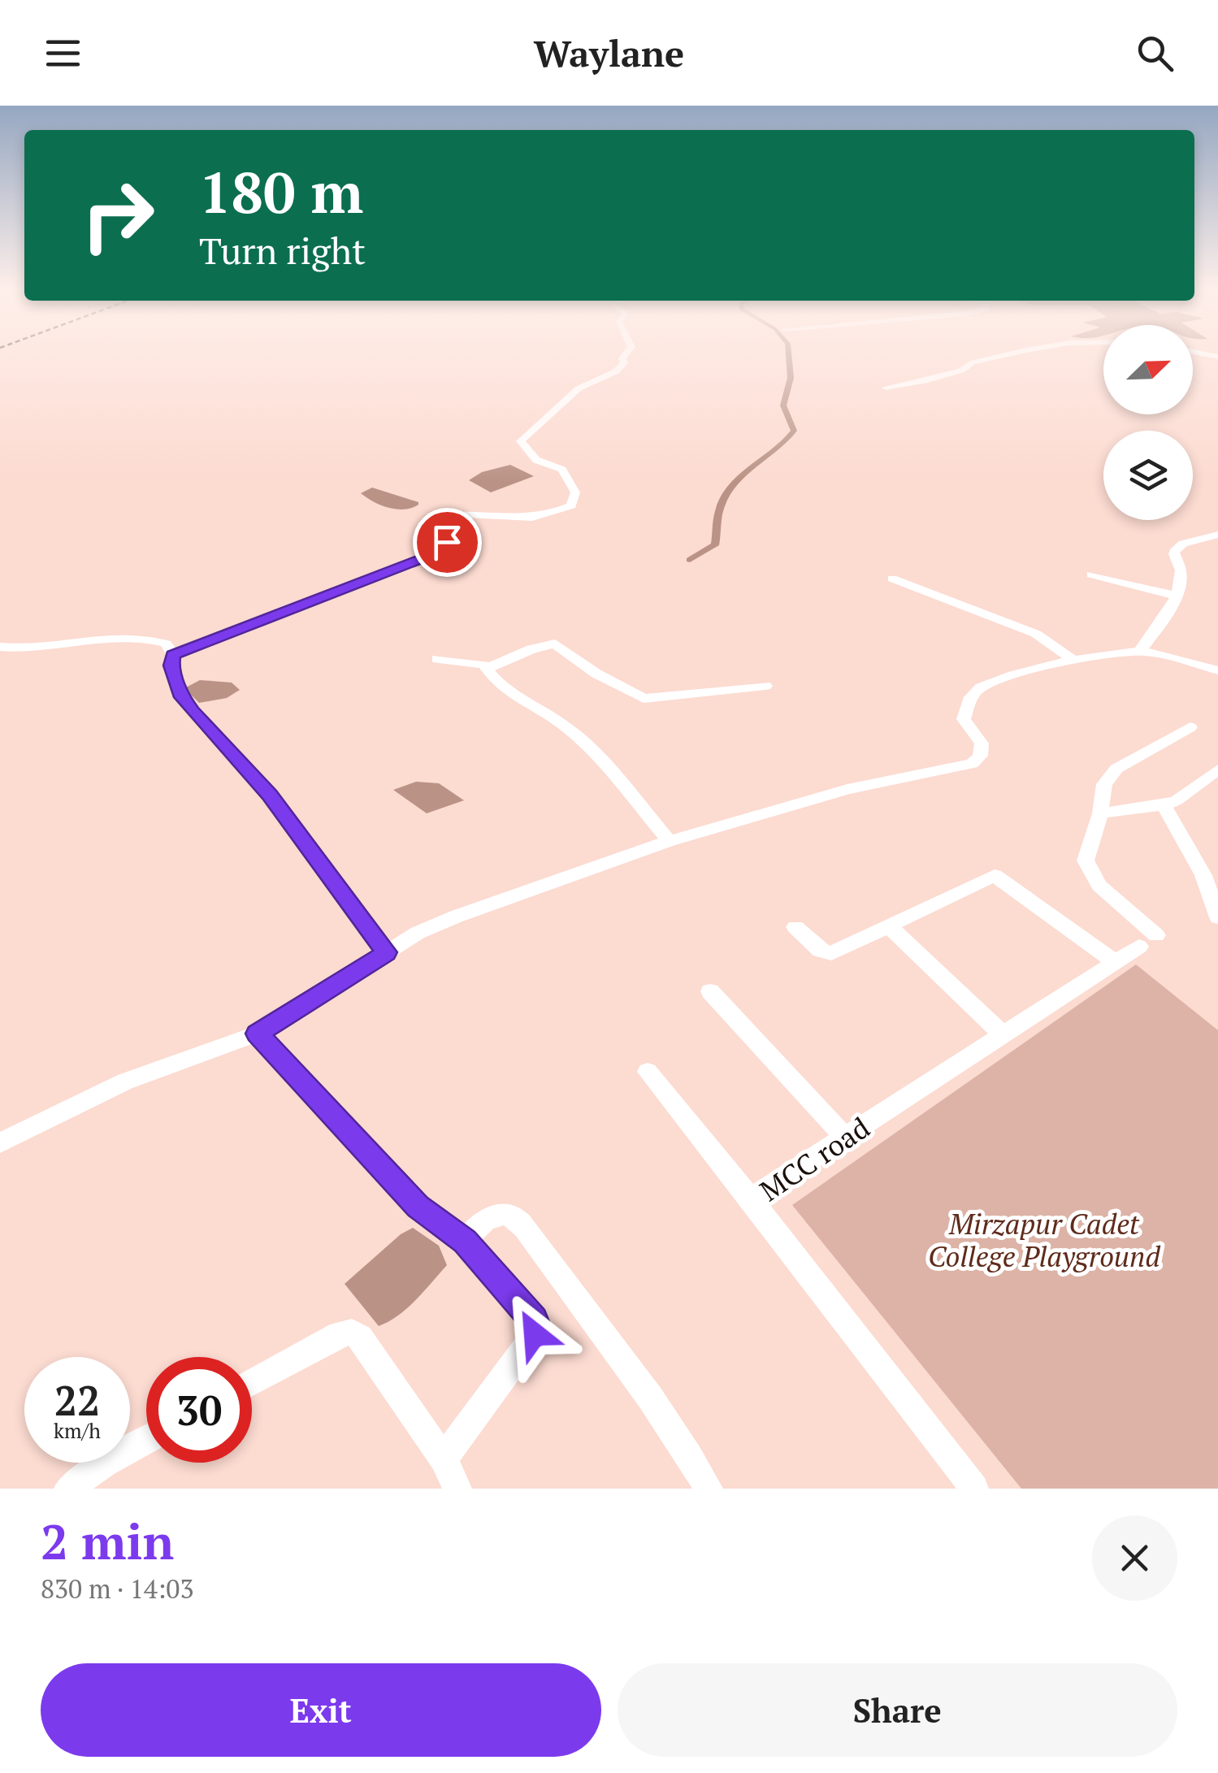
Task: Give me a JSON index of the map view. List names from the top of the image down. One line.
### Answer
{"streets":{"street":["MCC road"]},"parks":["Mirzapur Cadet College Playground"],"north":"top right","page":{"header":"Waylane","turn":["180 m","Turn right"],"speed":"22 km/h","limit":"30","heading":["2 min","830 m · 14:03"],"buttons":["Exit","Share"]}}
